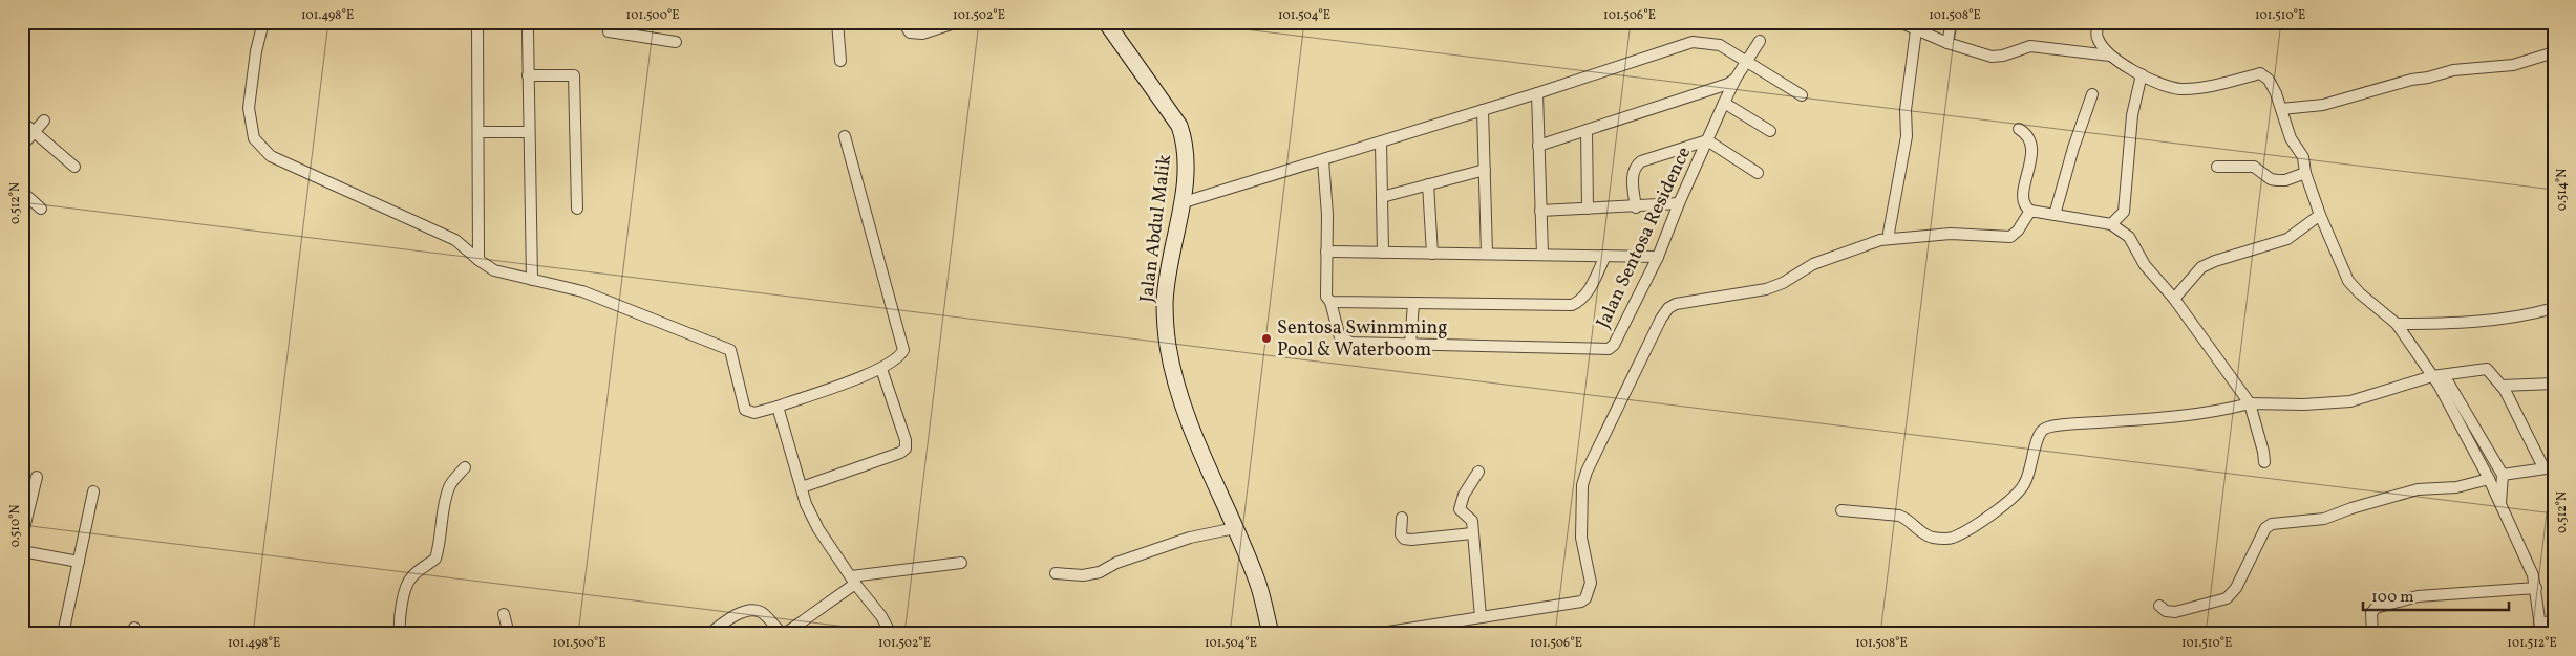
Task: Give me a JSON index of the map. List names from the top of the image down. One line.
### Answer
{"streets":{"street":["Jalan Abdul Malik","Jalan Sentosa Residence"]},"places":["Sentosa Swinmming Pool & Waterboom"],"scale_bar":"100 m","coordinates":["101.498°E","101.500°E","101.502°E","101.504°E","101.506°E","101.508°E","101.510°E","0.514°N","0.512°N","0.510°N","101.512°E"]}
